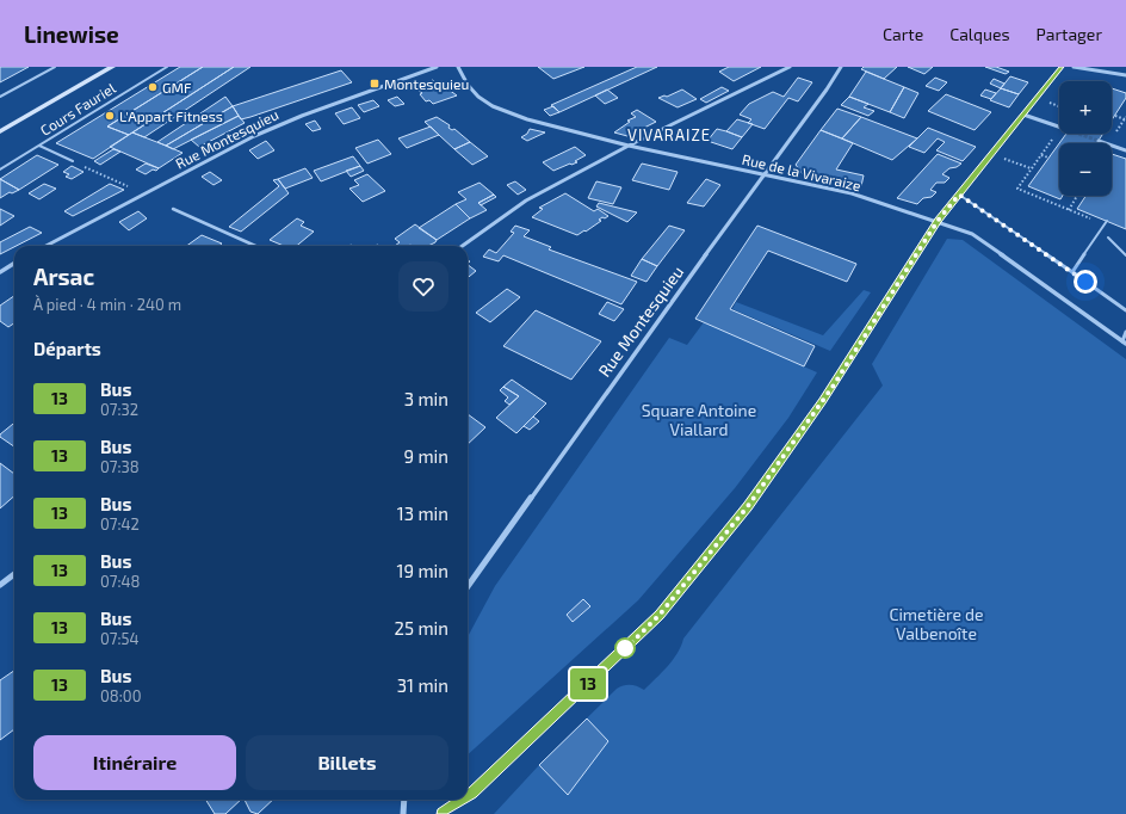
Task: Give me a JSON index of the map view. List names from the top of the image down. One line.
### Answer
{"streets":{"main road":["Cours Fauriel"],"street":["Rue Montesquieu","Rue de la Vivaraize"]},"crossings":[["Rue Montesquieu","Rue de la Vivaraize"]],"districts":["VIVARAIZE"],"parks":["Square Antoine Viallard","Cimetière de Valbenoîte"],"places":{"transit":["Montesquieu"],"other":["GMF","L'Appart Fitness"]},"lines":["bus line 13"],"page":{"header":"Linewise","nav":["Carte","Calques","Partager"],"on_map":"13","map_buttons":["+","−"],"heading":[["Arsac","À pied · 4 min · 240 m"],"Départs"],"list":[{"mark":"13","name":"Bus","note":"07:32","value":"3 min"},{"mark":"13","name":"Bus","note":"07:38","value":"9 min"},{"mark":"13","name":"Bus","note":"07:42","value":"13 min"},{"mark":"13","name":"Bus","note":"07:48","value":"19 min"},{"mark":"13","name":"Bus","note":"07:54","value":"25 min"},{"mark":"13","name":"Bus","note":"08:00","value":"31 min"}],"buttons":["Itinéraire","Billets"]}}
